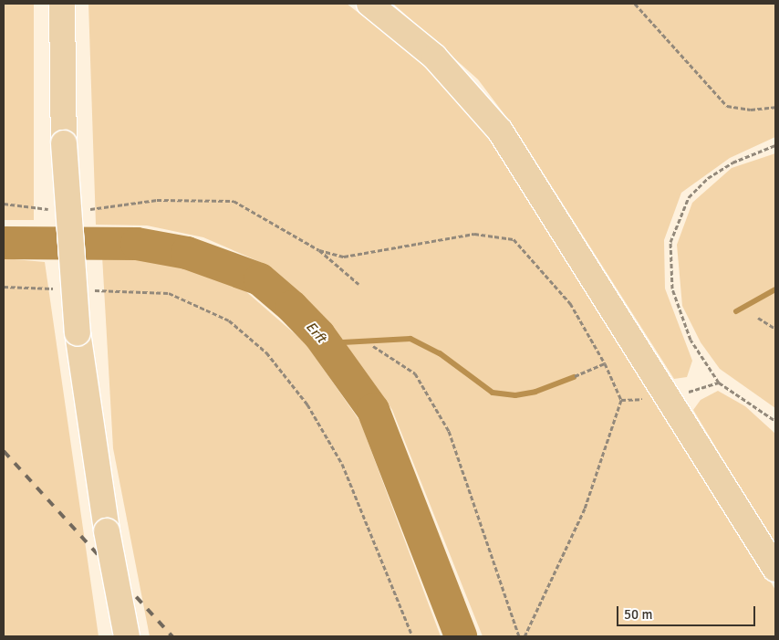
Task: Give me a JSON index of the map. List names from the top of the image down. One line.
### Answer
{"water":["Erft"],"scale_bar":"50 m"}
